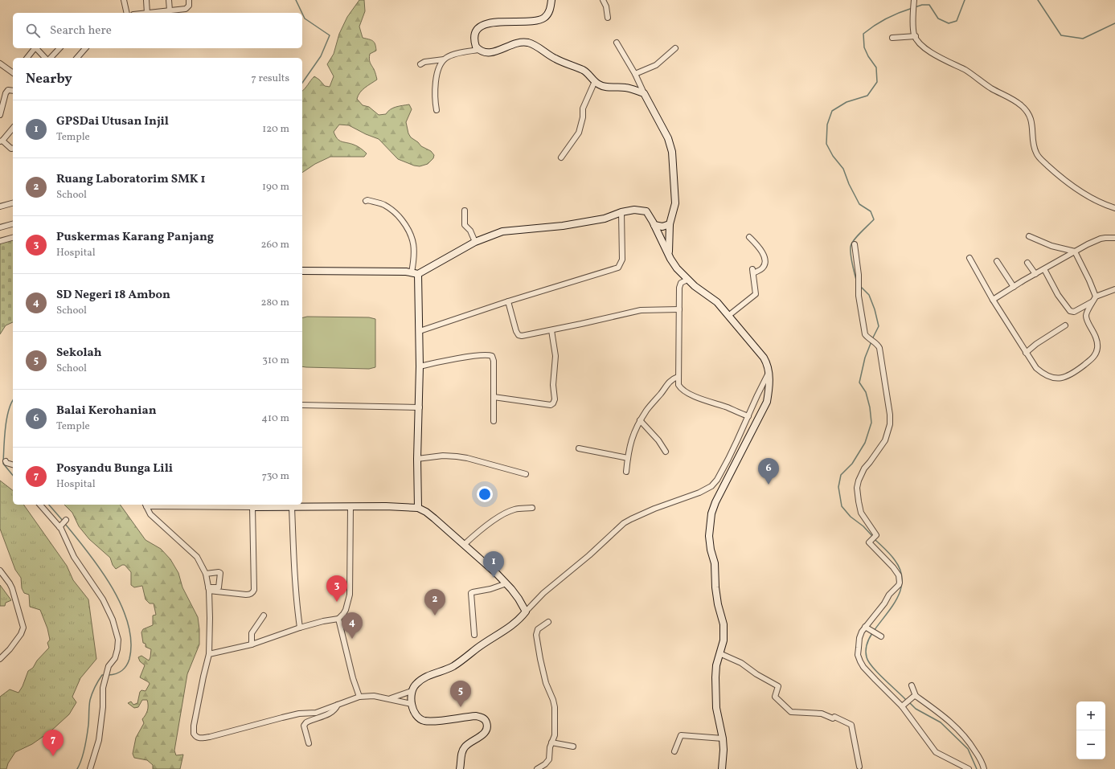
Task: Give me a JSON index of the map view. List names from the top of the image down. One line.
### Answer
{"page":{"search":"Search here","heading":["Nearby","7 results"],"list":[{"mark":"1","name":"GPSDai Utusan Injil","note":"Temple","value":"120 m"},{"mark":"2","name":"Ruang Laboratorim SMK 1","note":"School","value":"190 m"},{"mark":"3","name":"Puskermas Karang Panjang","note":"Hospital","value":"260 m"},{"mark":"4","name":"SD Negeri 18 Ambon","note":"School","value":"280 m"},{"mark":"5","name":"Sekolah","note":"School","value":"310 m"},{"mark":"6","name":"Balai Kerohanian","note":"Temple","value":"410 m"},{"mark":"7","name":"Posyandu Bunga Lili","note":"Hospital","value":"730 m"}],"pins":["6","1","3","2","4","5","7"],"map_buttons":["+","−"]}}
